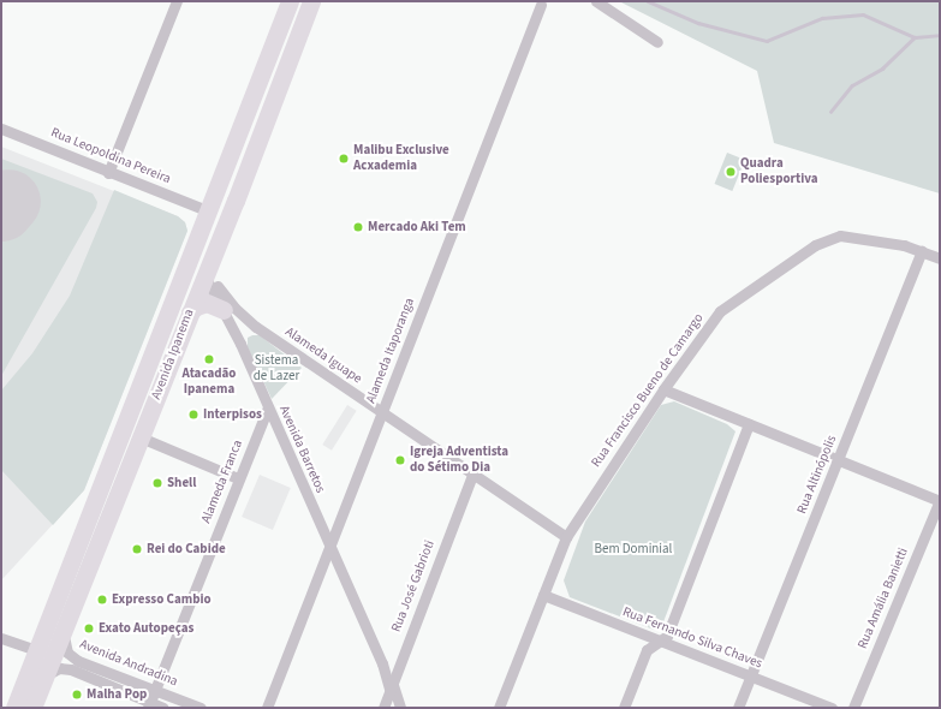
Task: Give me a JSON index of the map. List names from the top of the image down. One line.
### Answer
{"streets":{"main road":["Avenida Ipanema"],"street":["Rua Leopoldina Pereira","Alameda Itaporanga","Alameda Iguape","Rua Francisco Bueno de Camargo","Avenida Barretos","Rua Altinópolis","Alameda Franca","Rua José Gabrioti","Rua Amália Banietti","Rua Fernando Silva Chaves","Avenida Andradina"]},"crossings":[["Rua Leopoldina Pereira","Avenida Ipanema"],["Alameda Itaporanga","Alameda Iguape"],["Alameda Itaporanga","Avenida Barretos"],["Avenida Ipanema","Alameda Iguape"],["Avenida Ipanema","Avenida Barretos"],["Avenida Ipanema","Avenida Andradina"],["Alameda Iguape","Rua Francisco Bueno de Camargo"],["Alameda Iguape","Avenida Barretos"],["Alameda Iguape","Rua José Gabrioti"],["Rua Francisco Bueno de Camargo","Rua Altinópolis"],["Rua Francisco Bueno de Camargo","Rua Fernando Silva Chaves"],["Avenida Barretos","Alameda Franca"],["Avenida Barretos","Rua José Gabrioti"],["Rua Altinópolis","Rua Fernando Silva Chaves"],["Alameda Franca","Avenida Andradina"]],"parks":["Sistema de Lazer","Bem Dominial"],"places":["Malibu Exclusive Acxademia","Quadra Poliesportiva","Mercado Aki Tem","Atacadão Ipanema","Interpisos","Igreja Adventista do Sétimo Dia","Shell","Rei do Cabide","Expresso Cambio","Exato Autopeças","Malha Pop"]}
